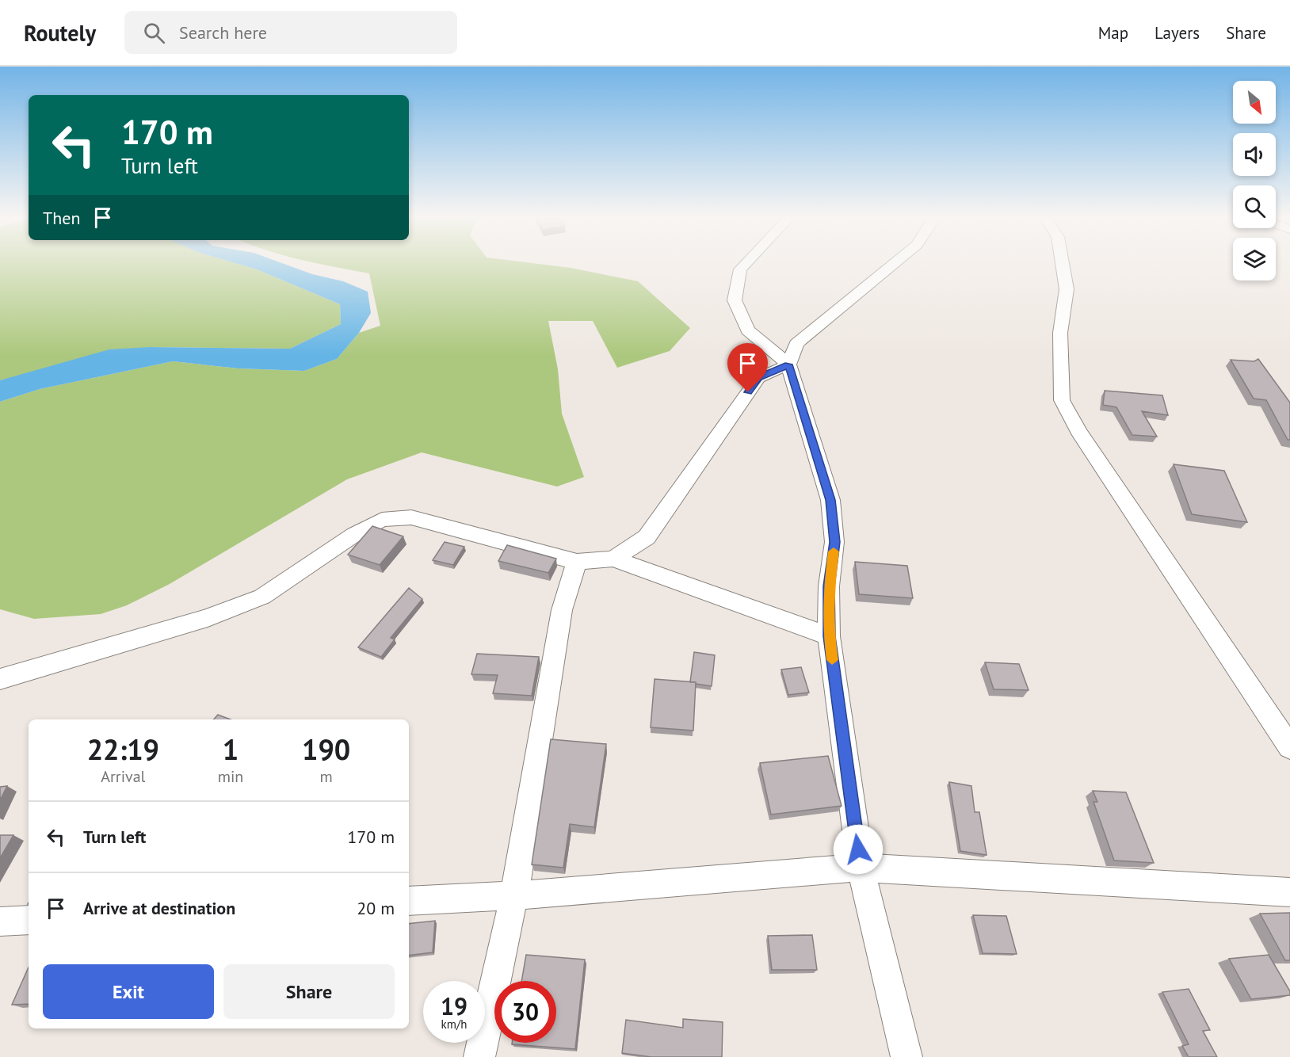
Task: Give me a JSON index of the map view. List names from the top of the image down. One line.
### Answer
{"north":"bottom right","page":{"header":"Routely","search":"Search here","nav":["Map","Layers","Share"],"turn":["170 m","Turn left"],"then":"Then","eta":["22:19","Arrival","1","min","190","m"],"list":[{"name":"Turn left","value":"170 m"},{"name":"Arrive at destination","value":"20 m"}],"buttons":["Exit","Share"],"speed":"19 km/h","limit":"30"}}
